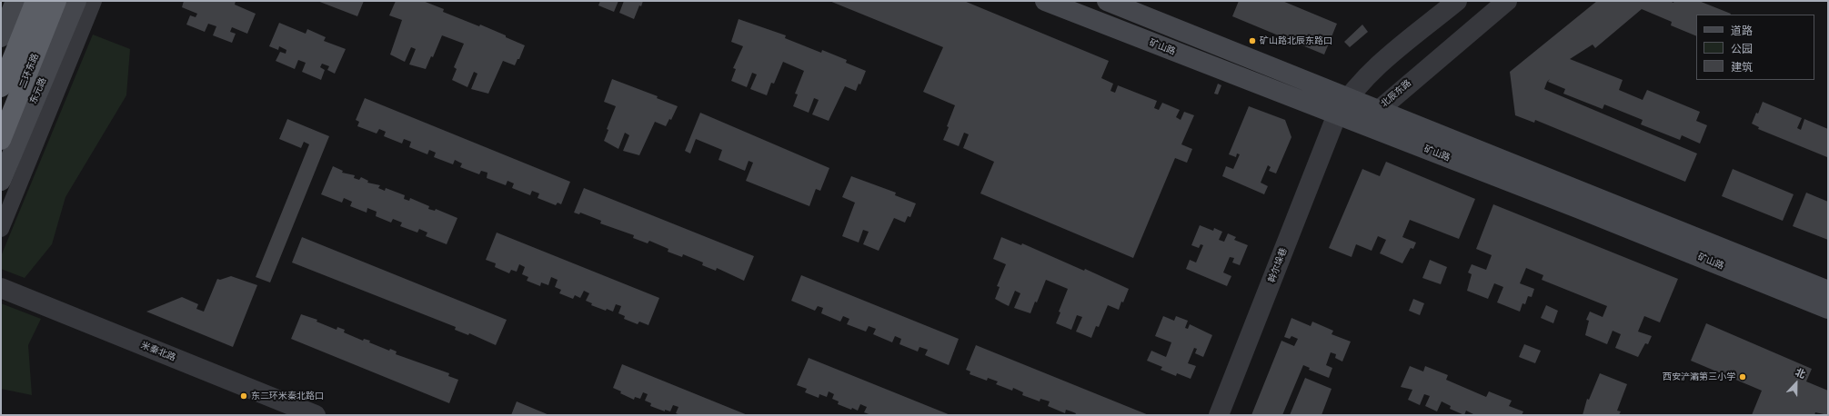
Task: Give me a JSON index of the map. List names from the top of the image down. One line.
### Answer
{"streets":{"highway":["二环东路"],"main road":["矿山路","东元路"],"street":["北辰东路","幹尔垛巷","米秦北路"]},"crossings":[["矿山路","北辰东路"],["矿山路","幹尔垛巷"],["北辰东路","幹尔垛巷"]],"places":["矿山路北辰东路口","西安浐灞第三小学","东二环米秦北路口"],"legend":["道路","公园","建筑"],"north":"top"}
